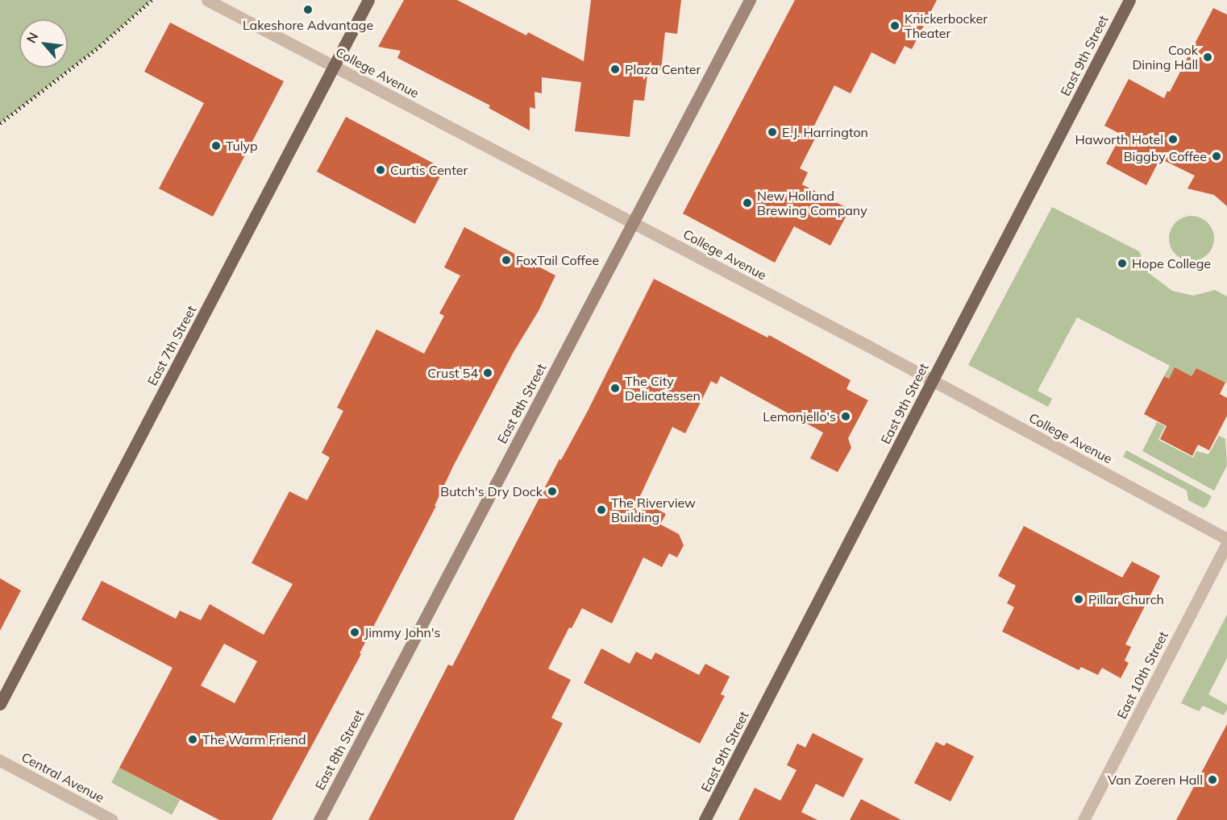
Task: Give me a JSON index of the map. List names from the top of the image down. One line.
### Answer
{"streets":{"main road":["East 9th Street","East 7th Street","East 8th Street"],"street":["College Avenue","East 10th Street","Central Avenue"]},"crossings":[["East 9th Street","College Avenue"],["College Avenue","East 7th Street"],["College Avenue","East 8th Street"]],"places":["Lakeshore Advantage","Knickerbocker Theater","Cook Dining Hall","Plaza Center","E.J. Harrington","Haworth Hotel","Tulyp","Biggby Coffee","Curtis Center","New Holland Brewing Company","FoxTail Coffee","Hope College","Crust 54","The City Delicatessen","Lemonjello's","Butch's Dry Dock","The Riverview Building","Pillar Church","Jimmy John's","The Warm Friend","Van Zoeren Hall"],"north":"top left"}
